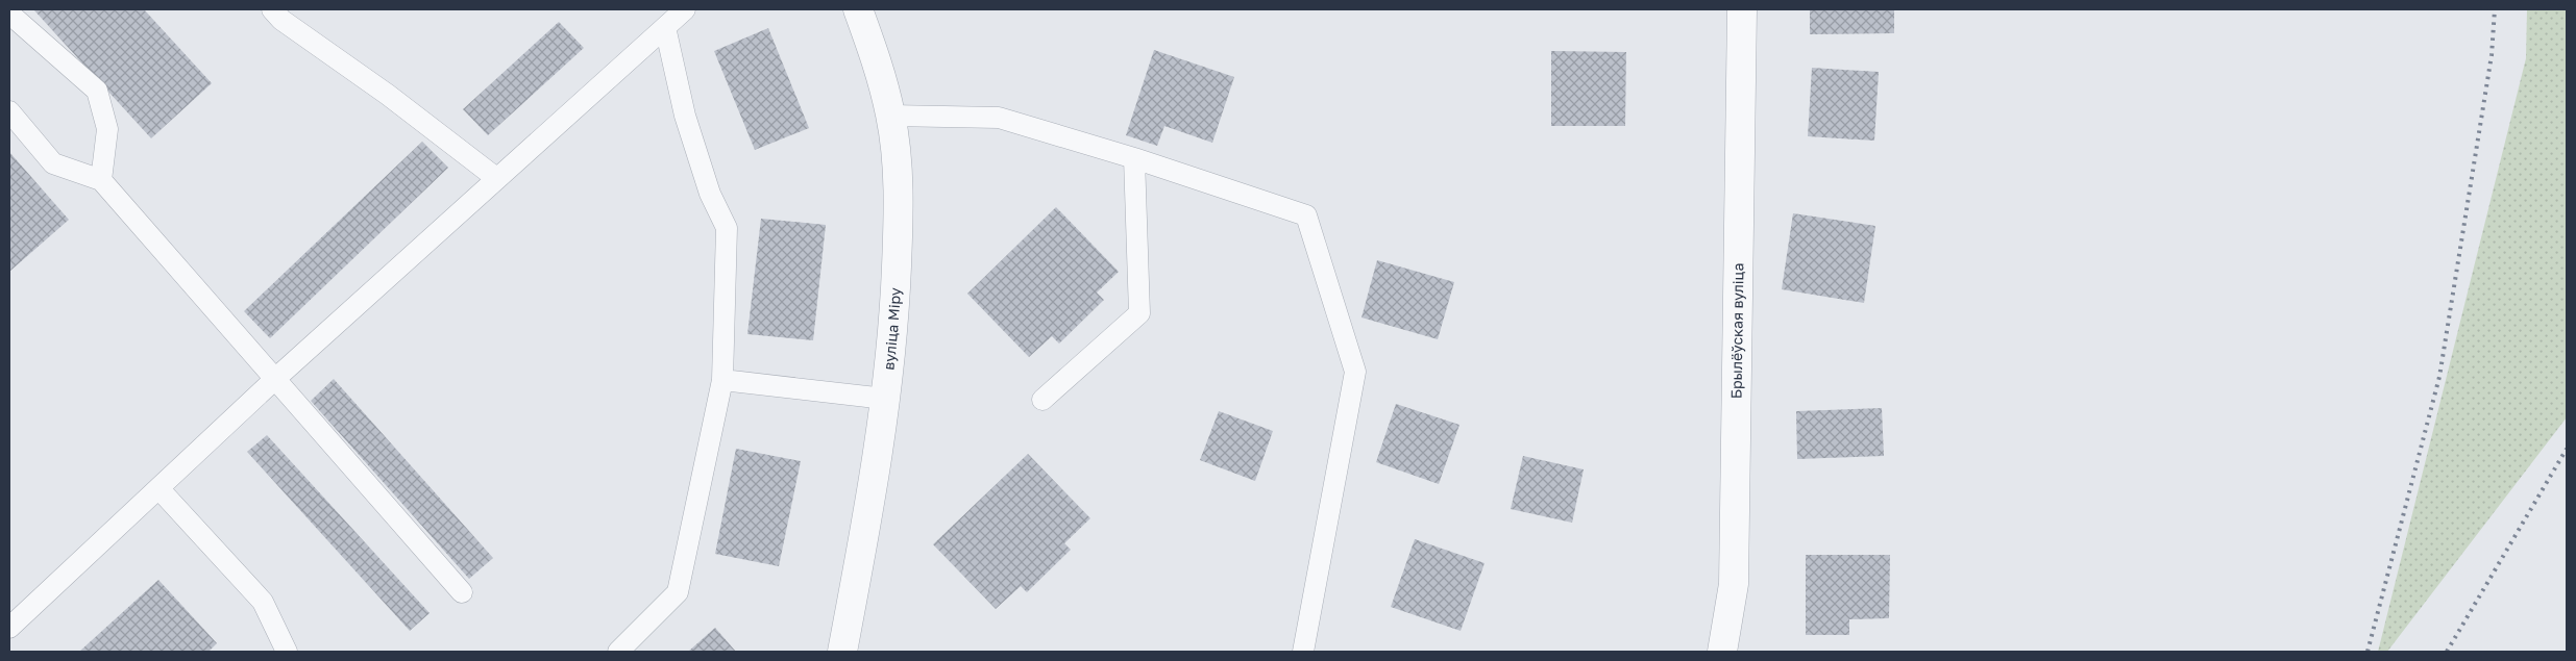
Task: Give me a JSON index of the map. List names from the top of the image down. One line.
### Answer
{"streets":{"street":["вуліца Міру","Брылёўская вуліца"]}}
